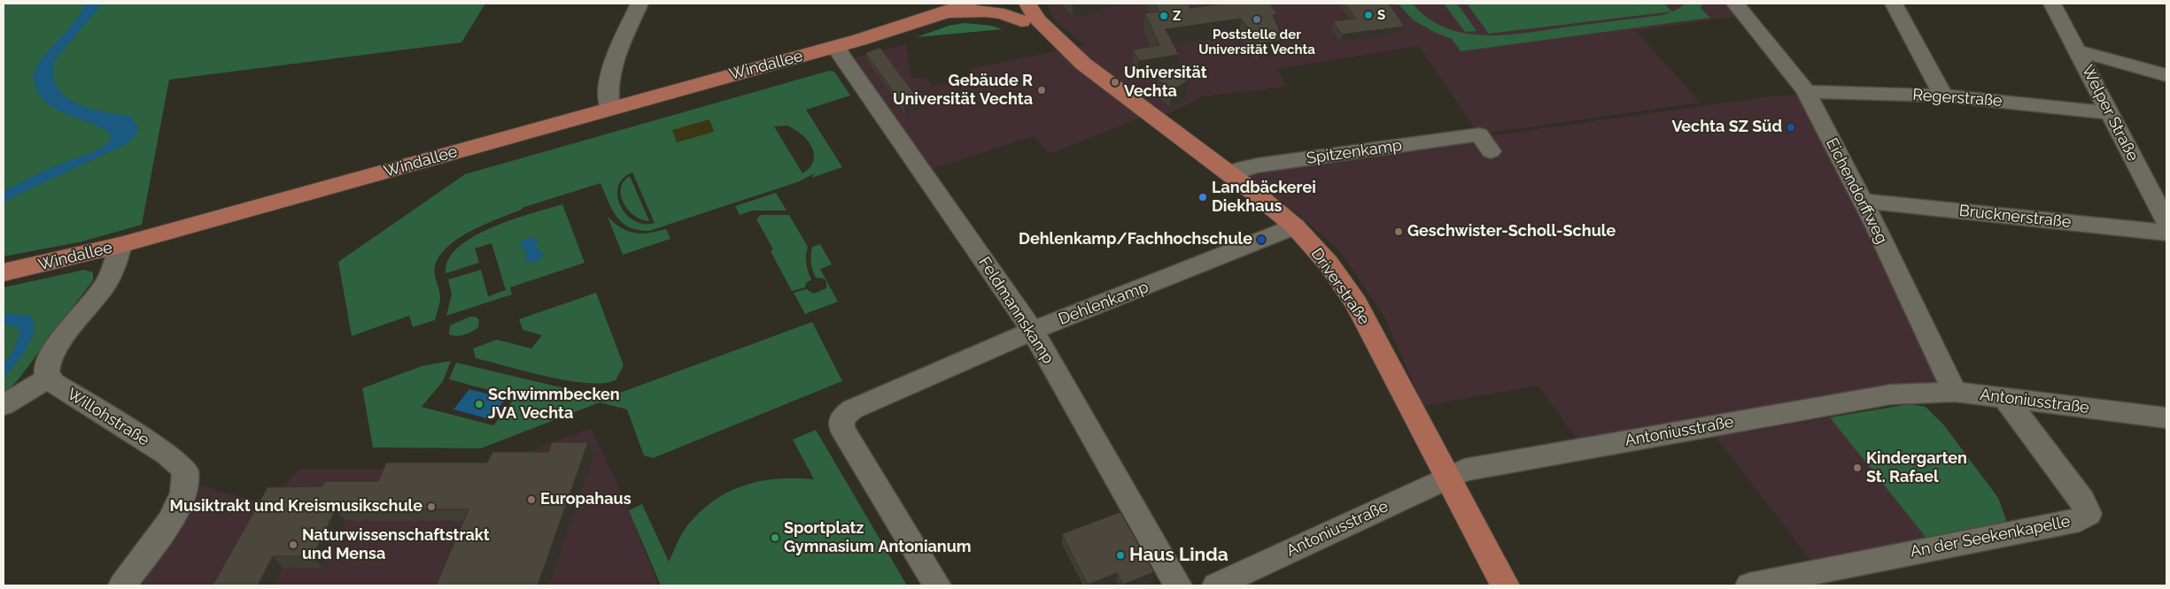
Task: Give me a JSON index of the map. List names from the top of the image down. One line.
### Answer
{"streets":{"main road":["Windallee","Driverstraße"],"street":["Regerstraße","Welper Straße","Spitzenkamp","Eichendorffweg","Brucknerstraße","Dehlenkamp","Feldmannskamp","Antoniusstraße","Willohstraße","An der Seekenkapelle"]},"crossings":[["Windallee","Driverstraße"],["Windallee","Feldmannskamp"],["Regerstraße","Welper Straße"],["Regerstraße","Eichendorffweg"],["Spitzenkamp","Driverstraße"],["Eichendorffweg","Brucknerstraße"],["Eichendorffweg","Antoniusstraße"],["Driverstraße","Dehlenkamp"],["Driverstraße","Antoniusstraße"],["Dehlenkamp","Feldmannskamp"],["Antoniusstraße","An der Seekenkapelle"]],"places":["S","Z","Poststelle der Universität Vechta","Universität Vechta","Gebäude R Universität Vechta","Vechta SZ Süd","Landbäckerei Diekhaus","Geschwister-Scholl-Schule","Dehlenkamp/Fachhochschule","Schwimmbecken JVA Vechta","Kindergarten St. Rafael","Europahaus","Musiktrakt und Kreismusikschule","Sportplatz Gymnasium Antonianum","Naturwissenschaftstrakt und Mensa","Haus Linda"]}
